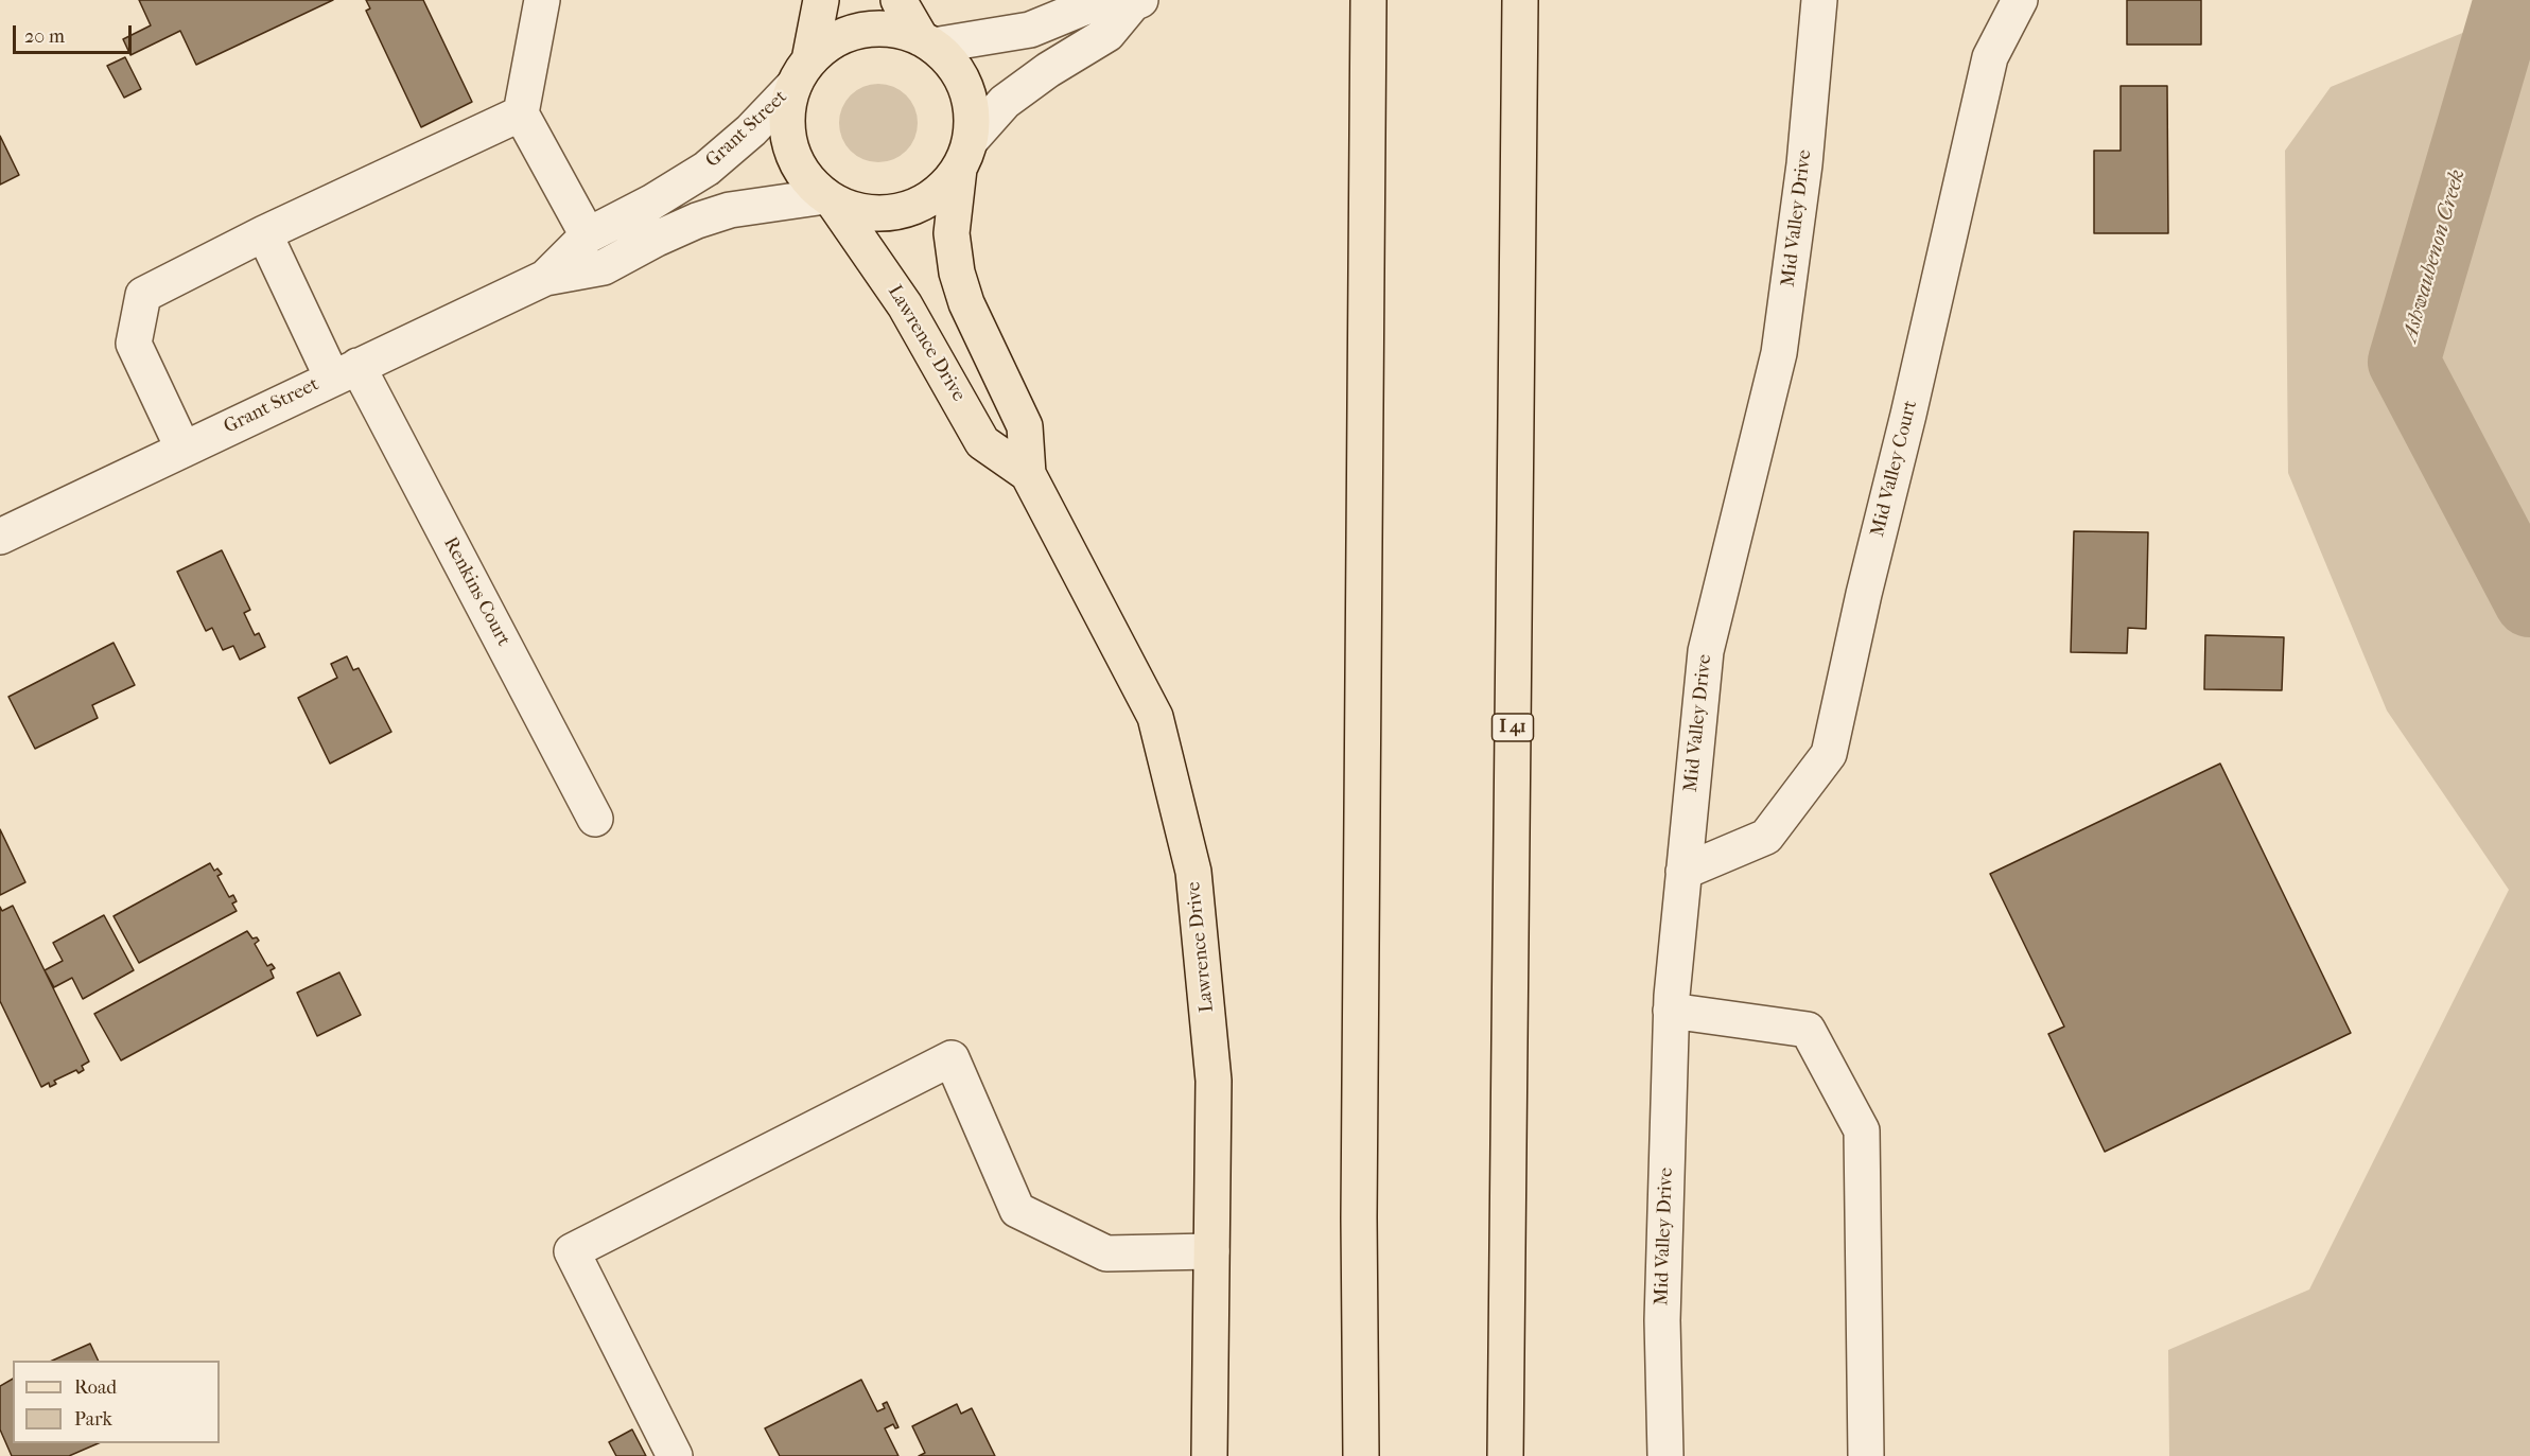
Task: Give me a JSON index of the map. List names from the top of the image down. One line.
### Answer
{"streets":{"main road":["Lawrence Drive","I 41"],"street":["Grant Street","Mid Valley Drive","Mid Valley Court","Renkins Court"]},"crossings":[["Grant Street","Lawrence Drive"],["Grant Street","Renkins Court"],["Mid Valley Drive","Mid Valley Court"]],"water":["Ashwaubenon Creek"],"legend":["Road","Park"],"scale_bar":"20 m"}
